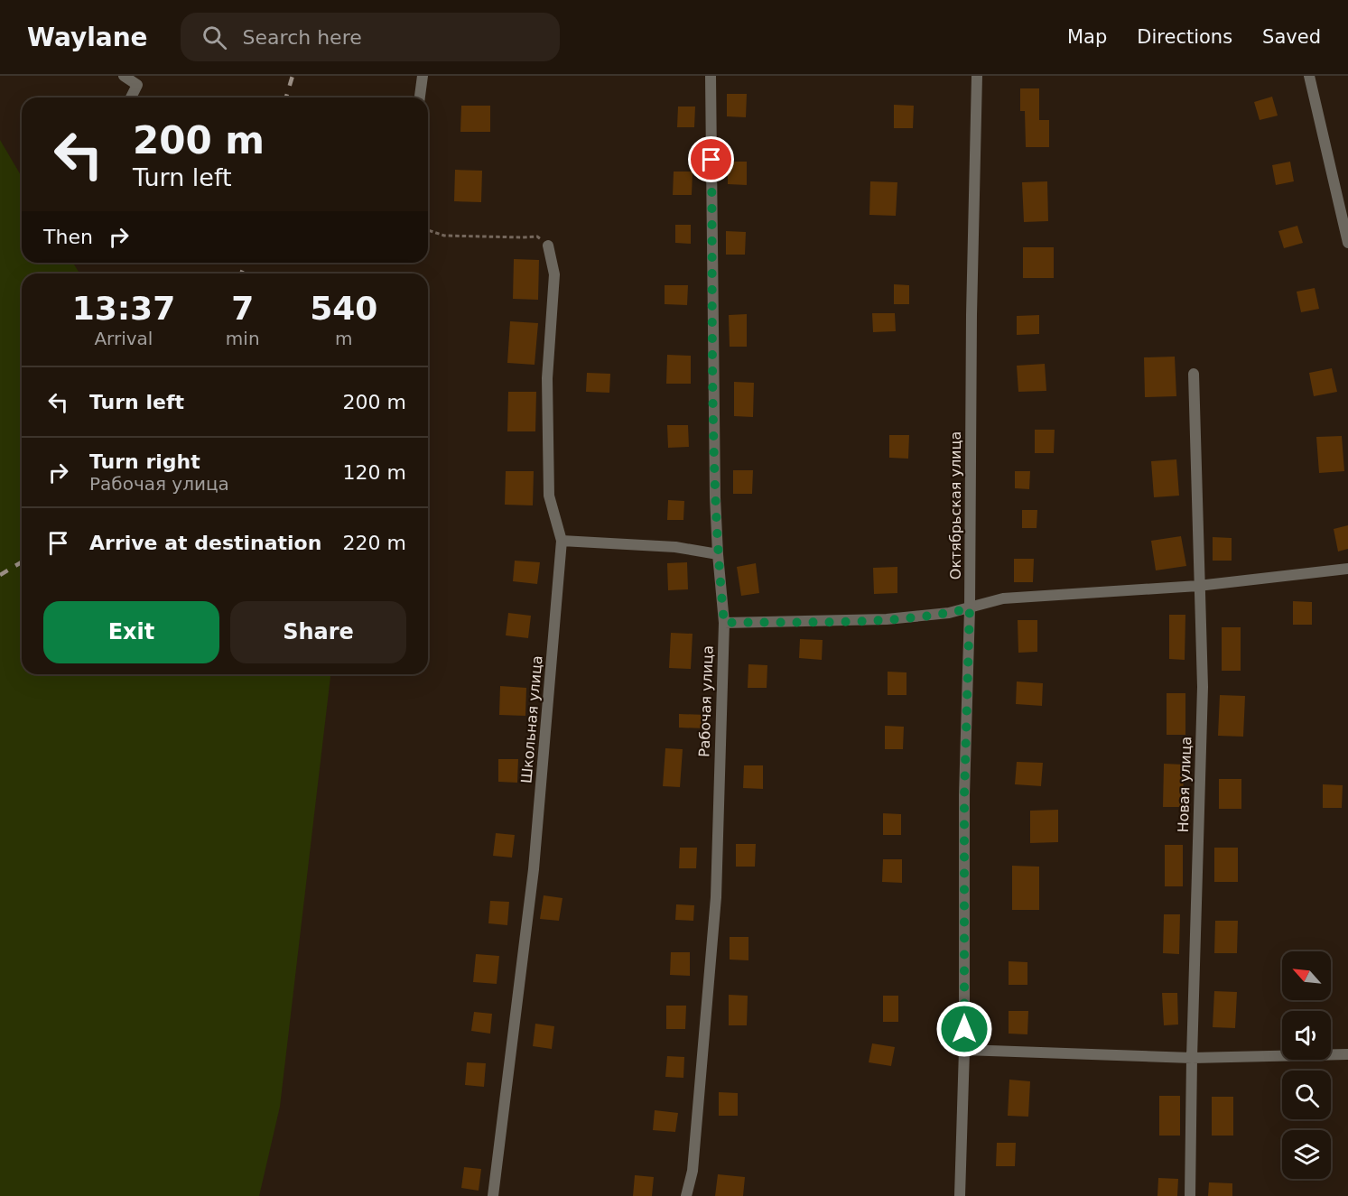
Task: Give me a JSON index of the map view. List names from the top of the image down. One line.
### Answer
{"streets":{"street":["Октябрьская улица","Рабочая улица","Школьная улица","Новая улица"]},"north":"top left","page":{"header":"Waylane","search":"Search here","nav":["Map","Directions","Saved"],"turn":["200 m","Turn left"],"then":"Then","eta":["13:37","Arrival","7","min","540","m"],"list":[{"name":"Turn left","value":"200 m"},{"name":"Turn right","note":"Рабочая улица","value":"120 m"},{"name":"Arrive at destination","value":"220 m"}],"buttons":["Exit","Share"]}}
